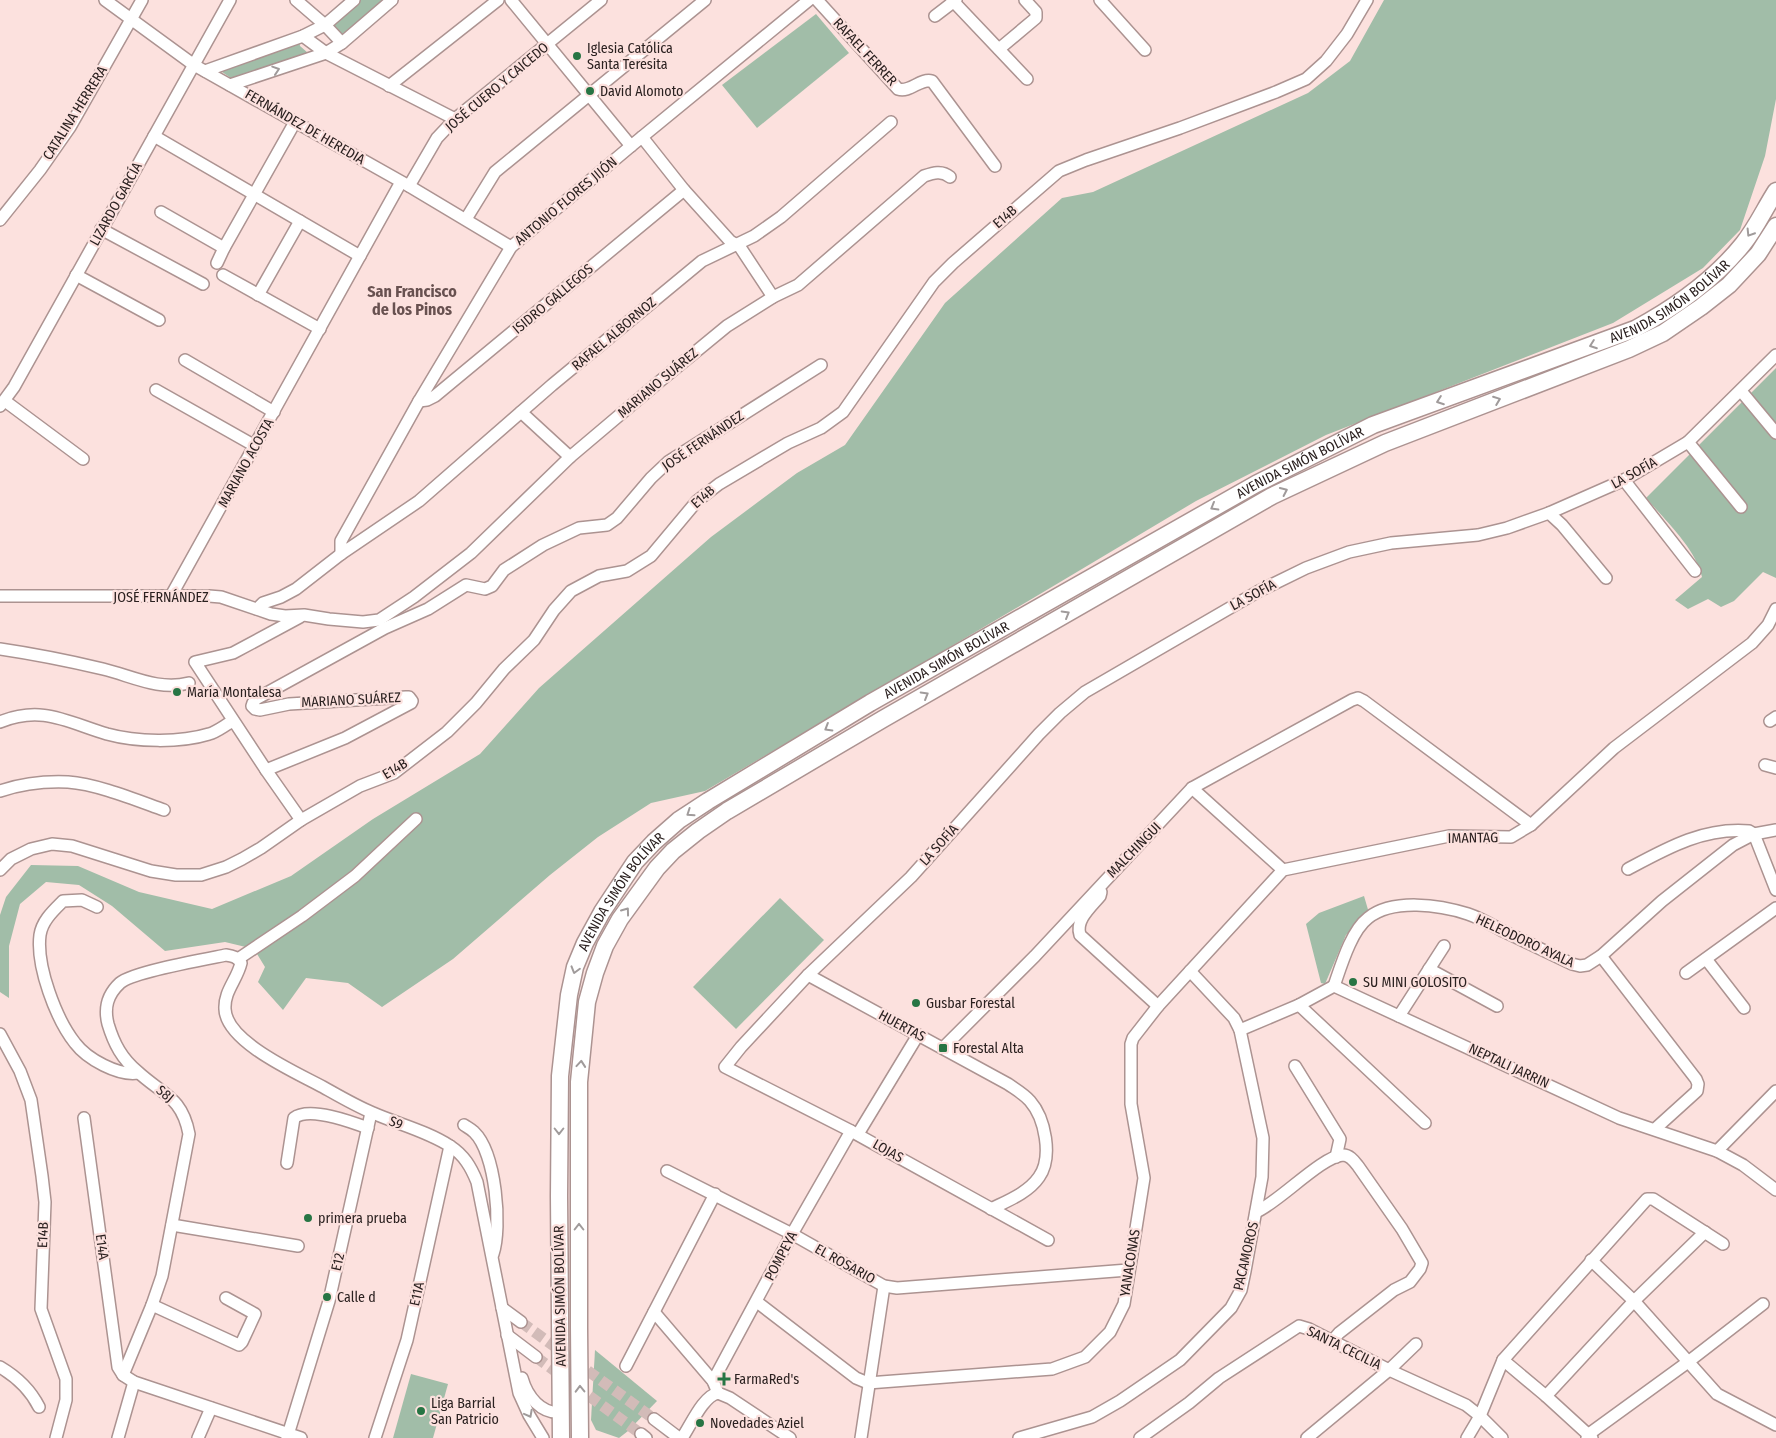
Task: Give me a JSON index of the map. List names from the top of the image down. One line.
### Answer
{"streets":{"highway":["AVENIDA SIMÓN BOLÍVAR"],"street":["RAFAEL FERRER","JOSÉ CUERO Y CAICEDO","CATALINA HERRERA","FERNÁNDEZ DE HEREDIA","ANTONIO FLORES JIJÓN","LIZARDO GARCÍA","E14B","ISIDRO GALLEGOS","RAFAEL ALBORNOZ","MARIANO SUÁREZ","JOSÉ FERNÁNDEZ","MARIANO ACOSTA","LA SOFÍA","IMANTAG","MALCHINGUI","HELEODORO AYALA","HUERTAS","NEPTALI JARRIN","S8J","S9","LOJAS","E14A","POMPEYA","PACAMOROS","E12","YANACONAS","EL ROSARIO","E11A","SANTA CECILIA"]},"crossings":[["JOSÉ CUERO Y CAICEDO","FERNÁNDEZ DE HEREDIA"],["JOSÉ CUERO Y CAICEDO","MARIANO ACOSTA"],["CATALINA HERRERA","FERNÁNDEZ DE HEREDIA"],["FERNÁNDEZ DE HEREDIA","ANTONIO FLORES JIJÓN"],["FERNÁNDEZ DE HEREDIA","LIZARDO GARCÍA"],["FERNÁNDEZ DE HEREDIA","MARIANO ACOSTA"],["ANTONIO FLORES JIJÓN","ISIDRO GALLEGOS"],["ANTONIO FLORES JIJÓN","RAFAEL ALBORNOZ"],["AVENIDA SIMÓN BOLÍVAR","S9"],["MARIANO SUÁREZ","JOSÉ FERNÁNDEZ"],["JOSÉ FERNÁNDEZ","MARIANO ACOSTA"],["LA SOFÍA","HUERTAS"],["LA SOFÍA","LOJAS"],["IMANTAG","MALCHINGUI"],["MALCHINGUI","HUERTAS"],["HELEODORO AYALA","NEPTALI JARRIN"],["HUERTAS","LOJAS"],["HUERTAS","POMPEYA"],["S8J","S9"],["S8J","E14A"],["S9","E12"],["S9","E11A"],["LOJAS","POMPEYA"],["POMPEYA","EL ROSARIO"],["PACAMOROS","YANACONAS"],["YANACONAS","EL ROSARIO"]],"districts":["San Francisco de los Pinos"],"places":{"other":["Iglesia Católica Santa Teresita","David Alomoto","María Montalesa","SU MINI GOLOSITO","Gusbar Forestal","primera prueba","Calle d","Liga Barrial San Patricio","Novedades Aziel"],"transit":["Forestal Alta"],"health":["FarmaRed's"]}}
